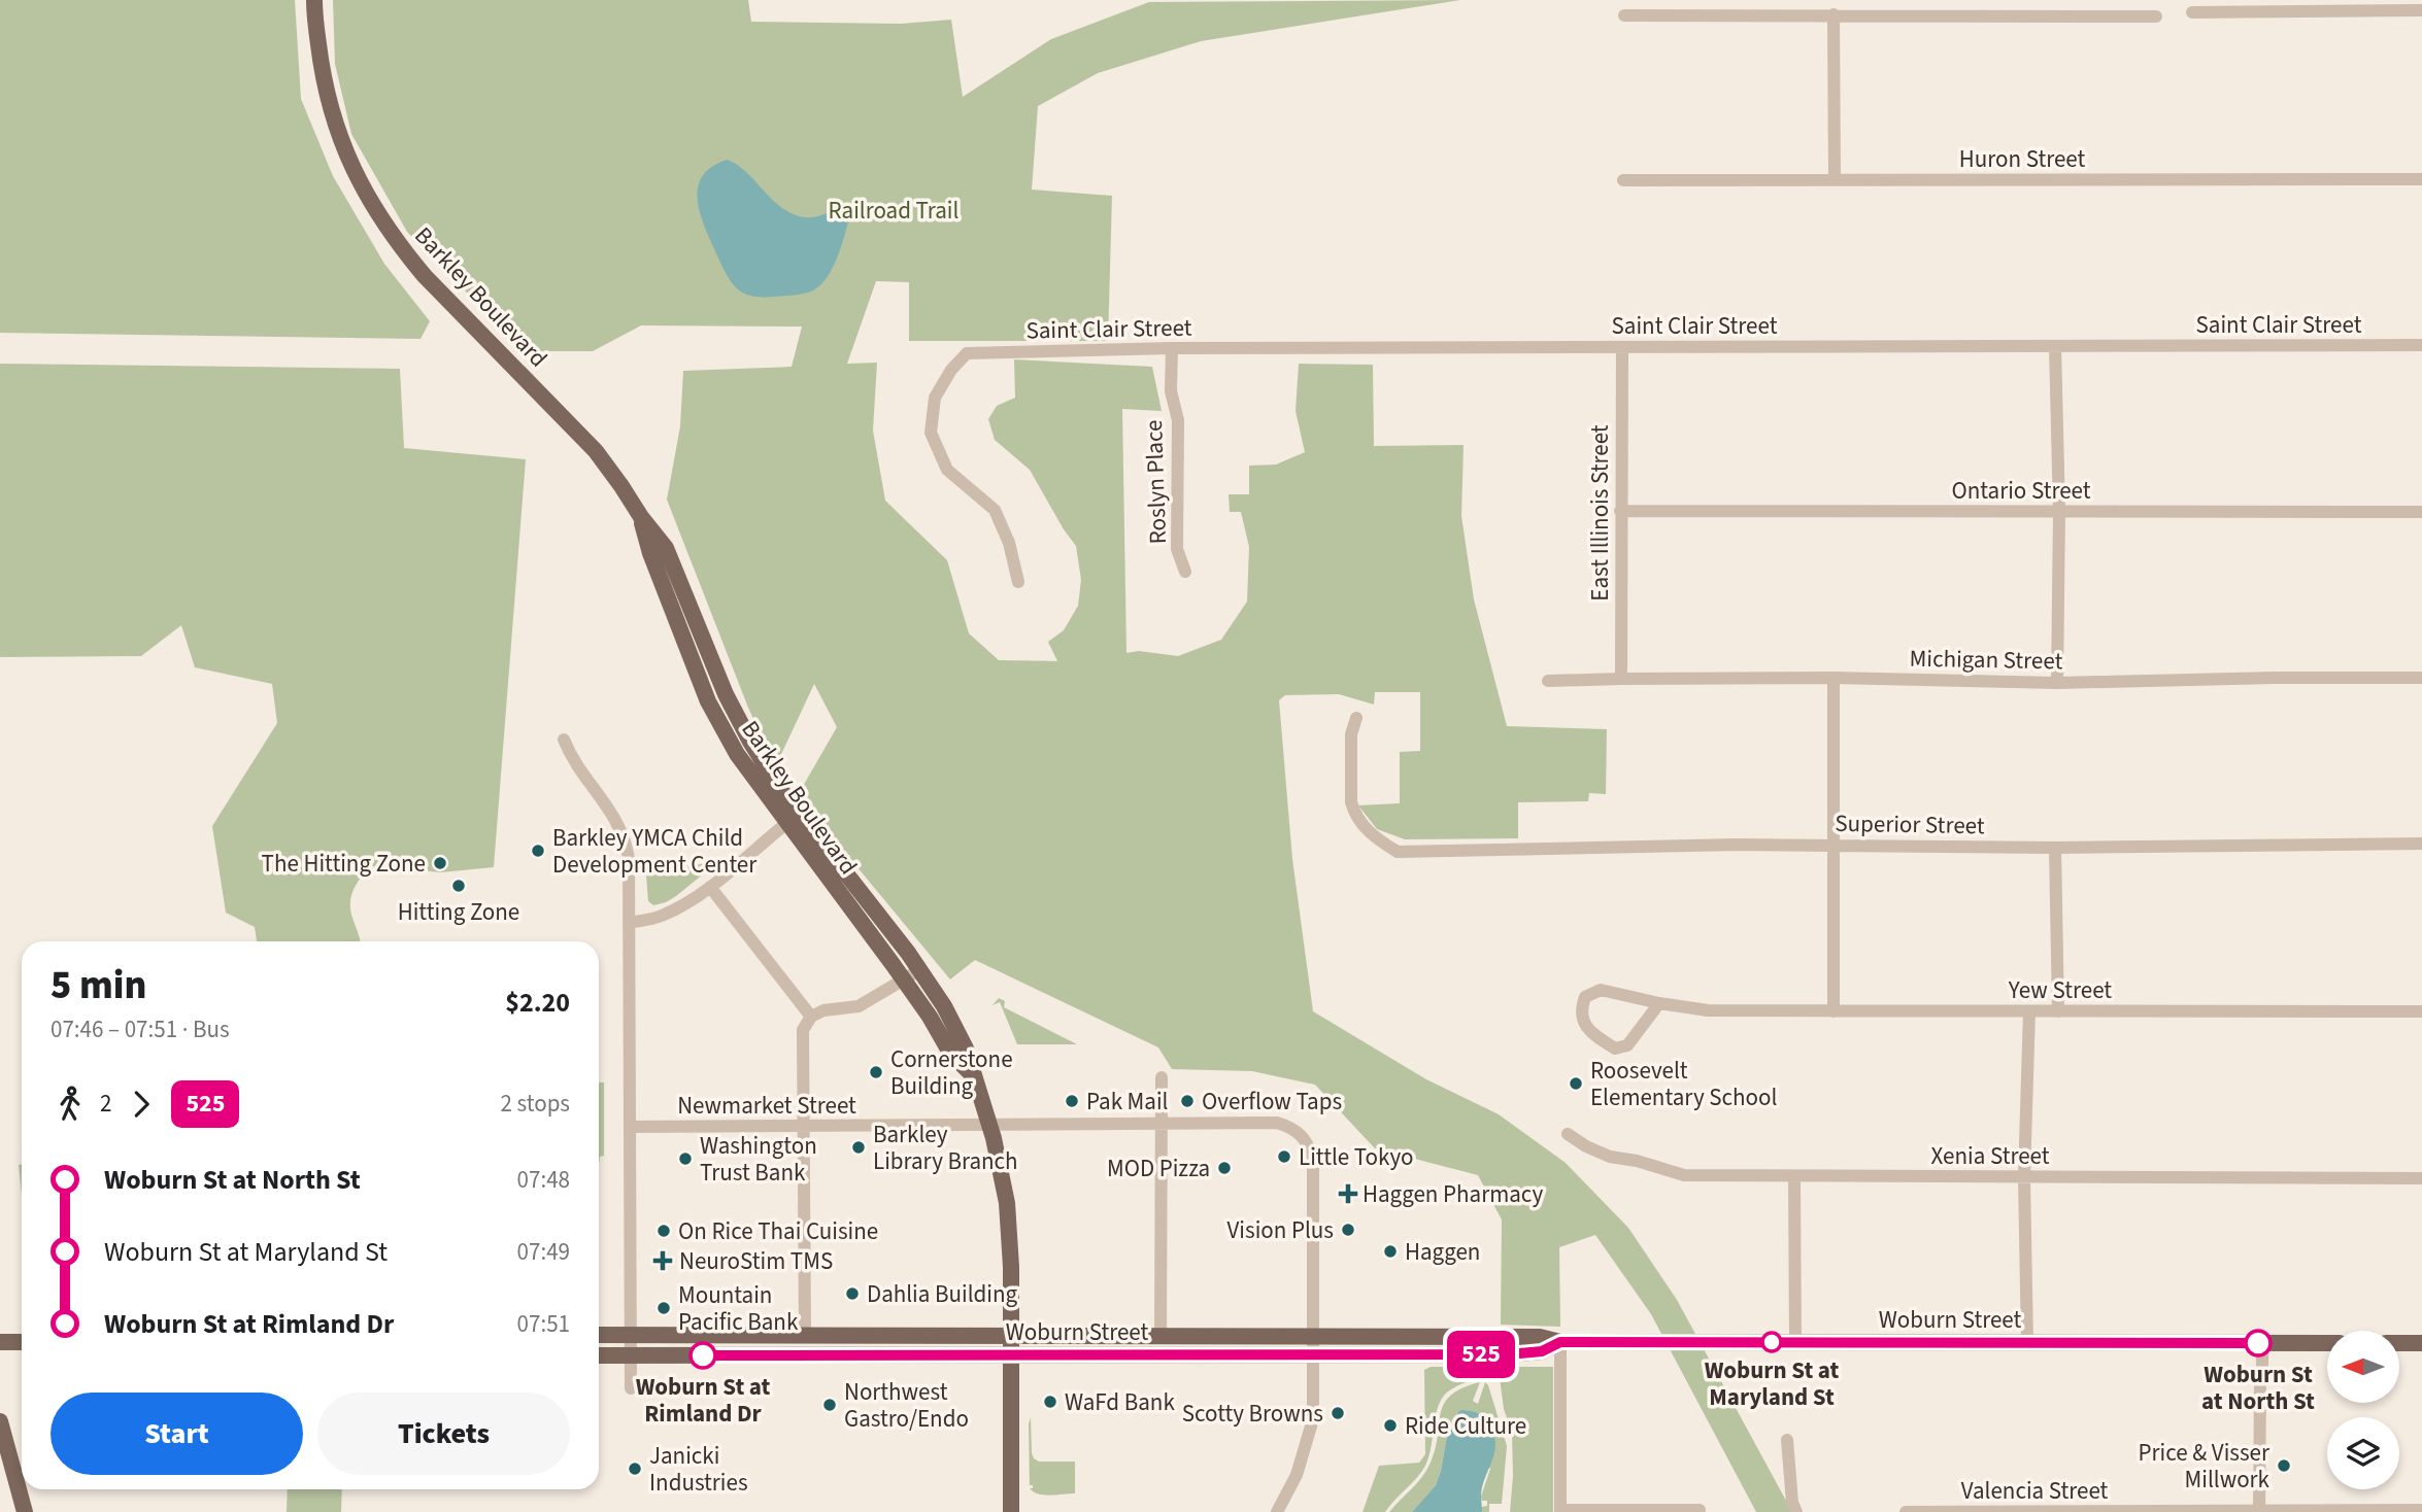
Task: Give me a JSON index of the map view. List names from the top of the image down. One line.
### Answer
{"streets":{"main road":["Barkley Boulevard","Woburn Street"],"street":["Huron Street","Saint Clair Street","Roslyn Place","Ontario Street","East Illinois Street","Michigan Street","Superior Street","Yew Street","Newmarket Street","Xenia Street","Valencia Street"]},"crossings":[["Barkley Boulevard","Newmarket Street"],["Barkley Boulevard","Woburn Street"],["Saint Clair Street","Roslyn Place"],["Saint Clair Street","East Illinois Street"],["Ontario Street","East Illinois Street"],["East Illinois Street","Michigan Street"],["Newmarket Street","Woburn Street"]],"parks":["Railroad Trail"],"places":{"other":["Barkley YMCA Child Development Center","The Hitting Zone","Hitting Zone","Cornerstone Building","Roosevelt Elementary School","Pak Mail","Overflow Taps","Barkley Library Branch","Little Tokyo","Washington Trust Bank","MOD Pizza","Vision Plus","On Rice Thai Cuisine","Haggen","Dahlia Building","Mountain Pacific Bank","Woburn St at Maryland St","Woburn St at North St","Woburn St at Rimland Dr","WaFd Bank","Northwest Gastro/Endo","Scotty Browns","Ride Culture","Price & Visser Millwork","Janicki Industries"],"health":["Haggen Pharmacy","NeuroStim TMS"]},"lines":["bus line 525"],"north":"left","page":{"on_map":"525","heading":["5 min","07:46 – 07:51 · Bus","$2.20"],"legs":["2","525","2 stops"],"list":[{"name":"Woburn St at North St","value":"07:48"},{"name":"Woburn St at Maryland St","value":"07:49"},{"name":"Woburn St at Rimland Dr","value":"07:51"}],"buttons":["Start","Tickets"]}}
